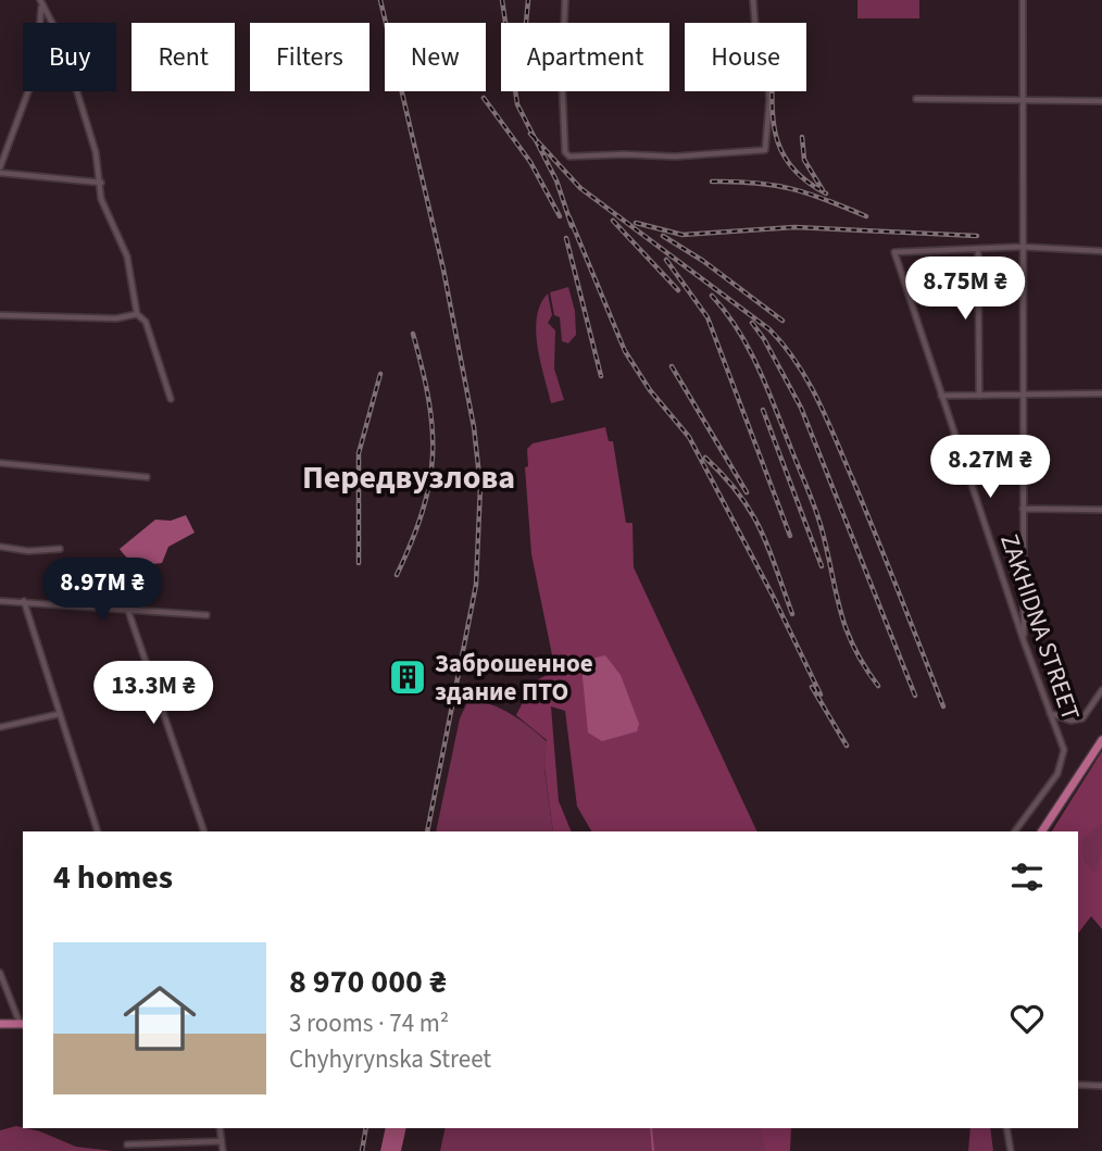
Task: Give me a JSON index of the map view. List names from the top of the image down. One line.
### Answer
{"streets":{"street":["ZAKHIDNA STREET"]},"districts":["Передвузлова"],"places":{"building":["Заброшенное здание ПТО"]},"page":{"chip":["Buy","Rent","Filters","New","Apartment","House"],"price":["8.75M ₴","8.27M ₴","8.97M ₴","13.3M ₴"],"heading":"4 homes","list":[{"name":"8 970 000 ₴","note":"3 rooms · 74 m² · Chyhyrynska Street"}]}}
